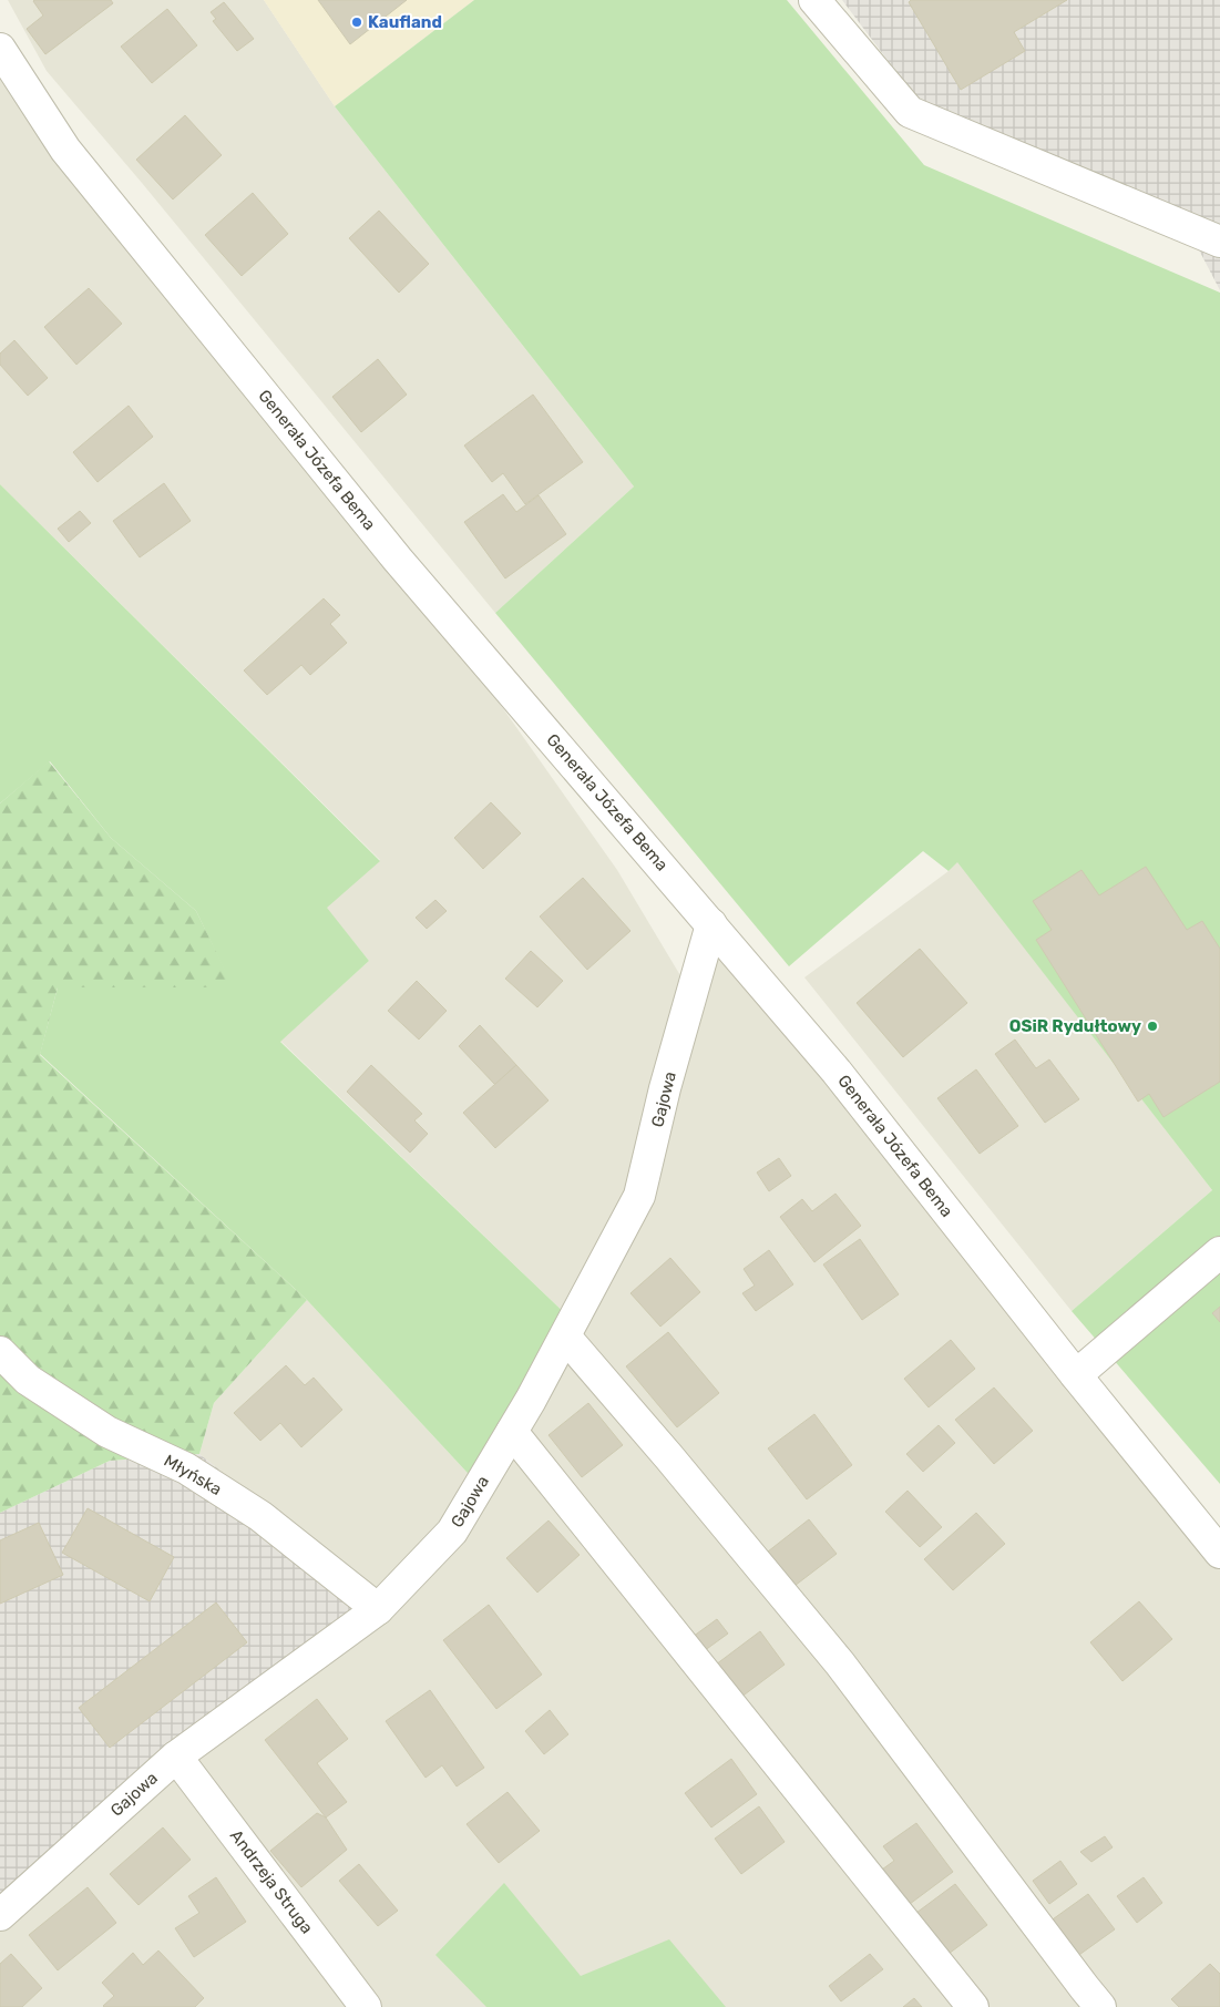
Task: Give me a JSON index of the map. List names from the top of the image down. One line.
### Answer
{"streets":{"street":["Generała Józefa Bema","Gajowa","Młyńska","Andrzeja Struga"]},"crossings":[["Generała Józefa Bema","Gajowa"],["Gajowa","Młyńska"],["Gajowa","Andrzeja Struga"]],"places":["Kaufland","OSiR Rydułtowy"]}
